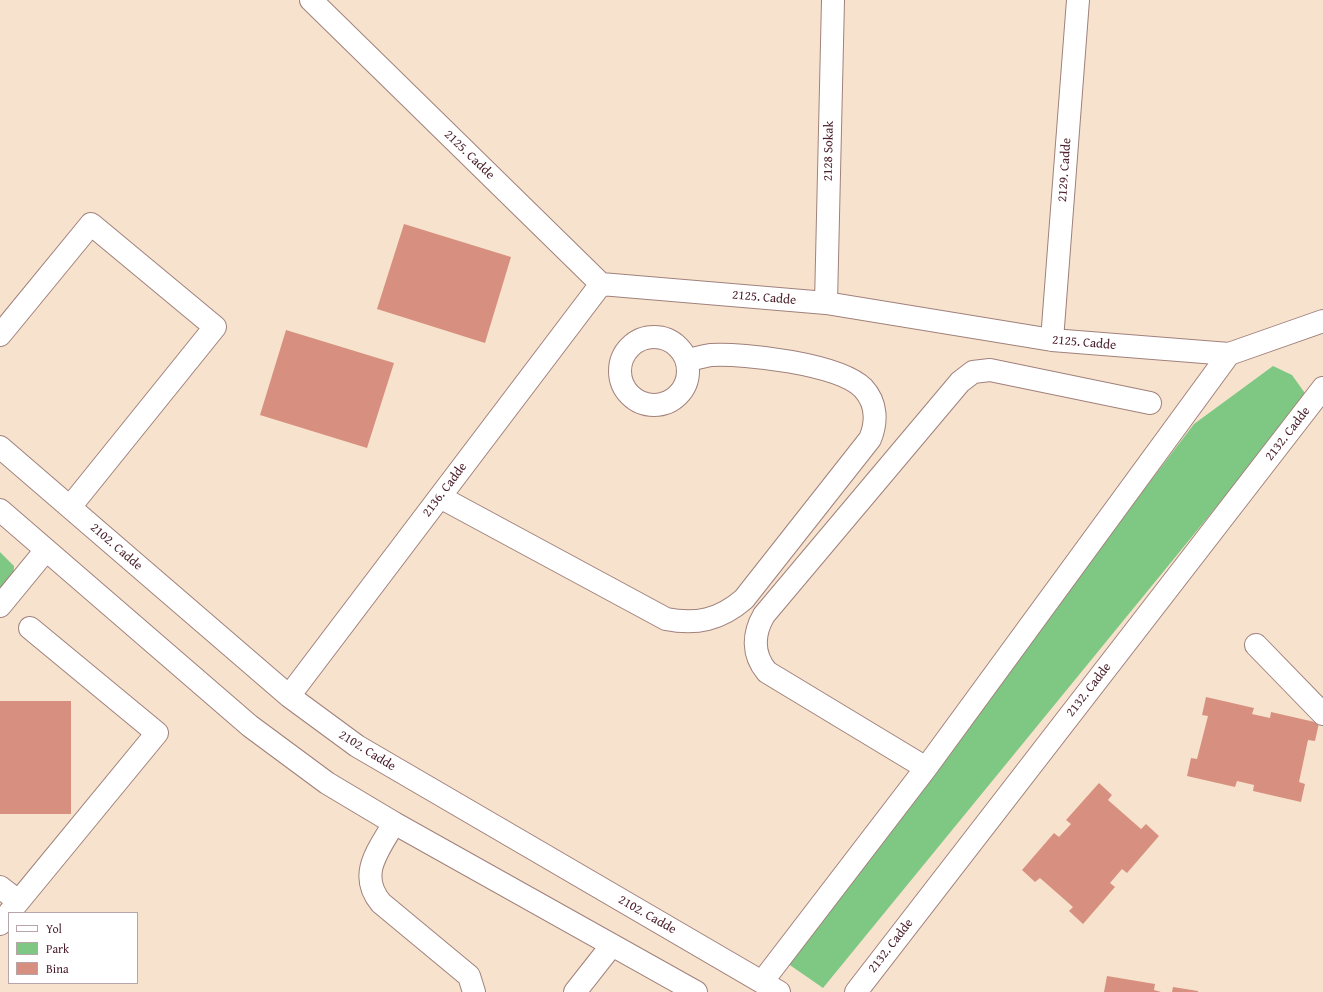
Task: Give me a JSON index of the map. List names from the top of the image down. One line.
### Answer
{"streets":{"street":["2128 Sokak","2125. Cadde","2129. Cadde","2132. Cadde","2136. Cadde","2102. Cadde"]},"crossings":[["2128 Sokak","2125. Cadde"],["2125. Cadde","2129. Cadde"],["2125. Cadde","2136. Cadde"],["2136. Cadde","2102. Cadde"]],"legend":["Yol","Park","Bina"]}
